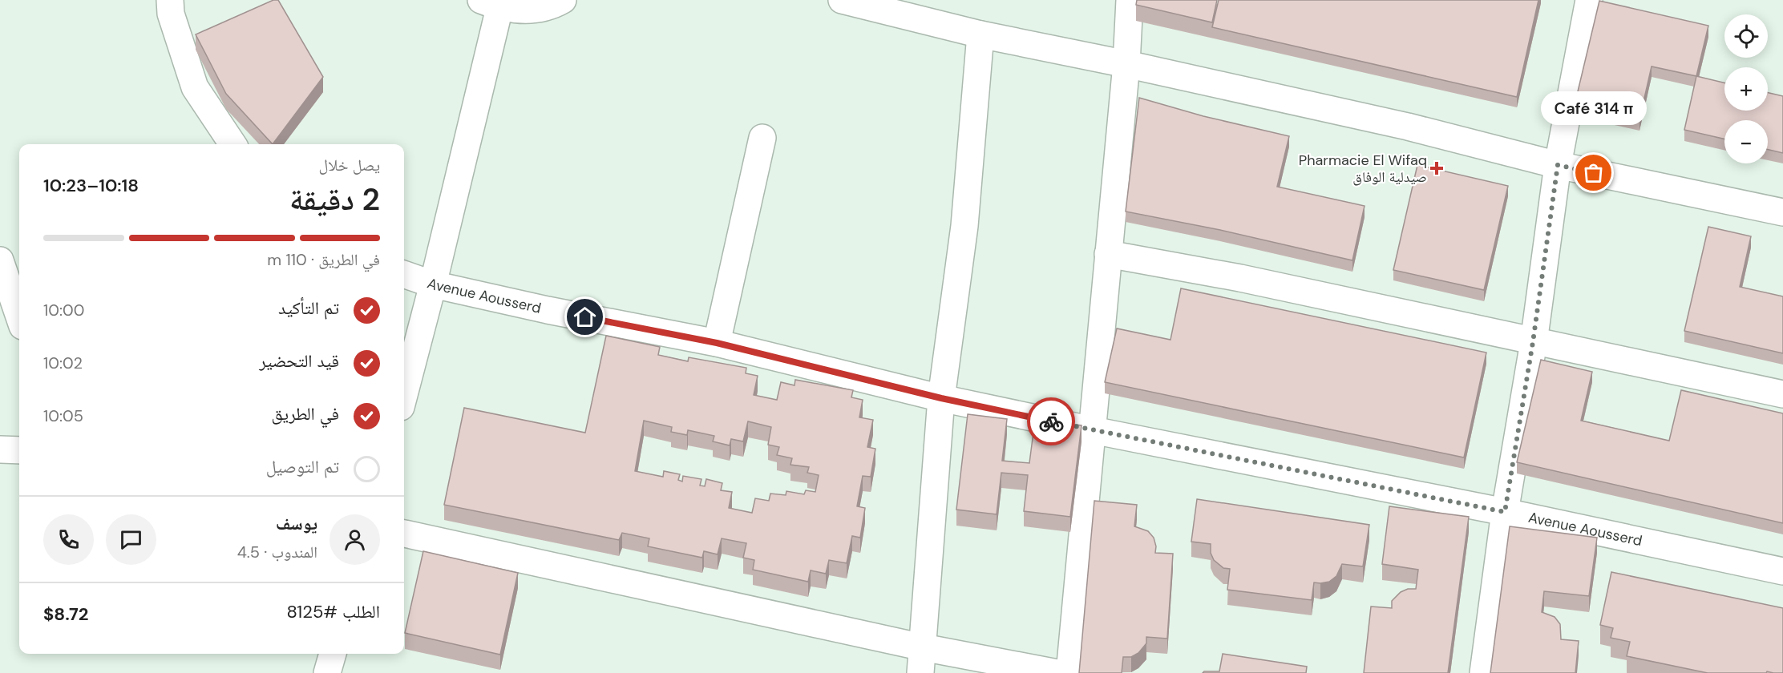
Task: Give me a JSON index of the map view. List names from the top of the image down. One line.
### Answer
{"streets":{"street":["Avenue Aousserd"]},"places":{"health":["Pharmacie El Wifaq صيدلية الوفاق"],"other":["Café 314 π"]},"page":{"map_buttons":["+","−"],"bubble":"Café 314 π","heading":["2 دقيقة","يصل خلال","10:18–10:23"],"panel":["يوسف","المندوب · 4.5","الطلب #8125","$8.72"],"bar":"في الطريق · 110 m","list":[["تم التأكيد","10:00"],["قيد التحضير","10:02"],["في الطريق","10:05"],"تم التوصيل"]}}
